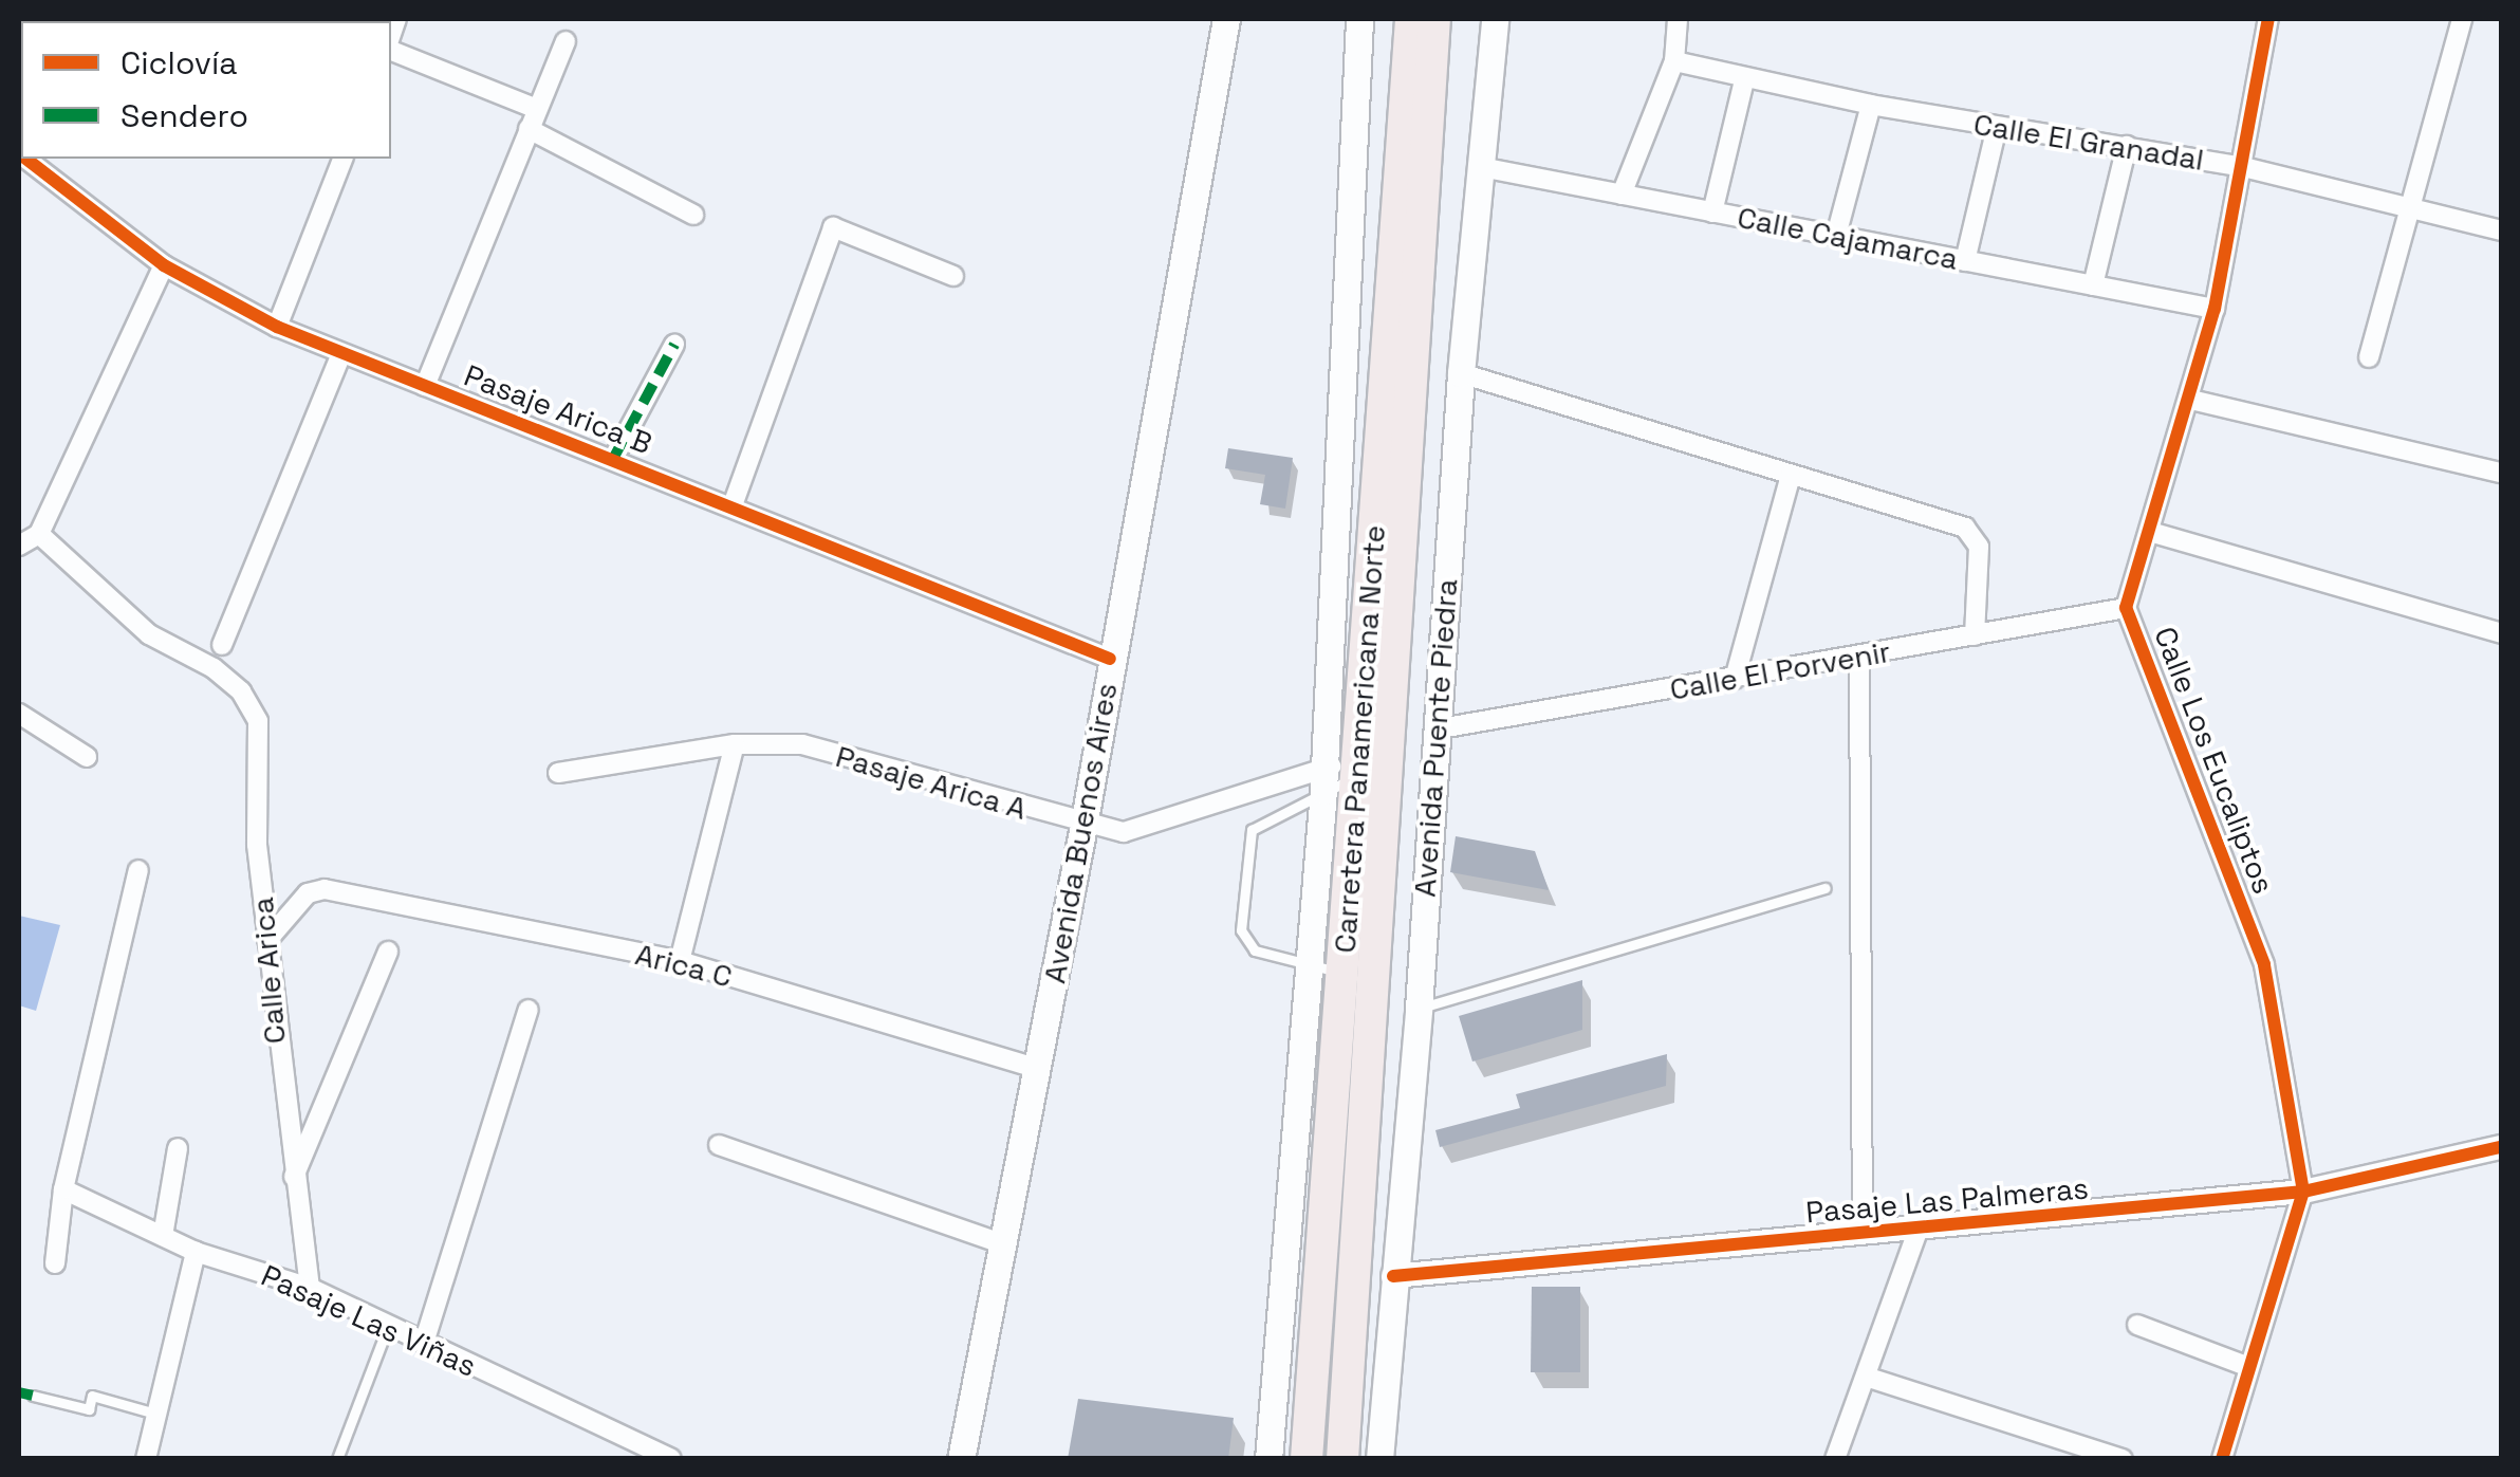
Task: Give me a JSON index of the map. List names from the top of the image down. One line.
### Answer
{"streets":{"highway":["Carretera Panamericana Norte"],"main road":["Avenida Puente Piedra","Avenida Buenos Aires"],"street":["Calle El Granadal","Calle Cajamarca","Pasaje Arica B","Calle El Porvenir","Calle Los Eucaliptos","Pasaje Arica A","Arica C","Calle Arica","Pasaje Las Palmeras","Pasaje Las Viñas"]},"crossings":[["Calle El Granadal","Calle Los Eucaliptos"],["Calle Cajamarca","Avenida Puente Piedra"],["Calle Cajamarca","Calle Los Eucaliptos"],["Pasaje Arica B","Avenida Buenos Aires"],["Calle El Porvenir","Avenida Puente Piedra"],["Calle El Porvenir","Calle Los Eucaliptos"],["Avenida Puente Piedra","Pasaje Las Palmeras"],["Carretera Panamericana Norte","Pasaje Arica A"],["Calle Los Eucaliptos","Pasaje Las Palmeras"],["Pasaje Arica A","Avenida Buenos Aires"],["Avenida Buenos Aires","Arica C"],["Arica C","Calle Arica"],["Calle Arica","Pasaje Las Viñas"]],"legend":["Ciclovía","Sendero"]}
